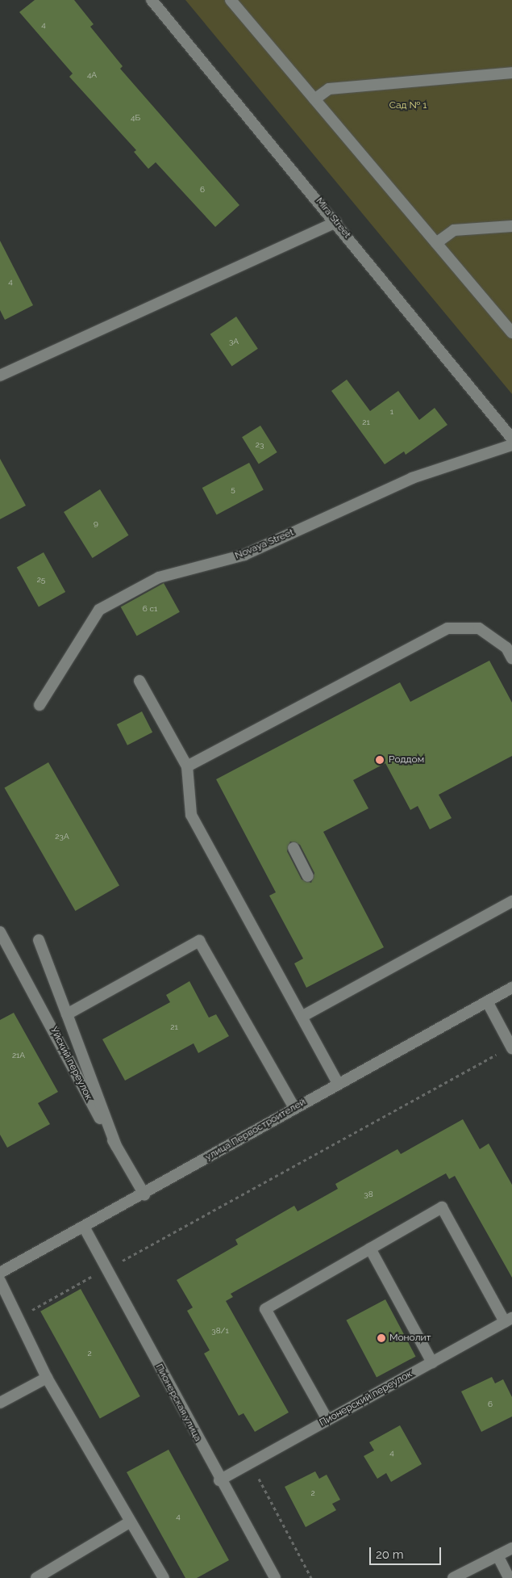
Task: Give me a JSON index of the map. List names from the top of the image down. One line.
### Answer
{"streets":{"street":["Mira Street","Novaya Street","Уйский переулок","улица Первостроителей","Пионерский переулок","Пионерская улица"]},"crossings":[["Уйский переулок","улица Первостроителей"],["улица Первостроителей","Пионерская улица"],["Пионерский переулок","Пионерская улица"]],"parks":["Сад № 1"],"places":["Роддом","Монолит"],"house_numbers":["4","4А","4Б","6","4","3А","1","21","23","5","9","25","6 с1","23А","21","21А","38","38/1","2","6","4","2","4"],"scale_bar":"20 m"}
